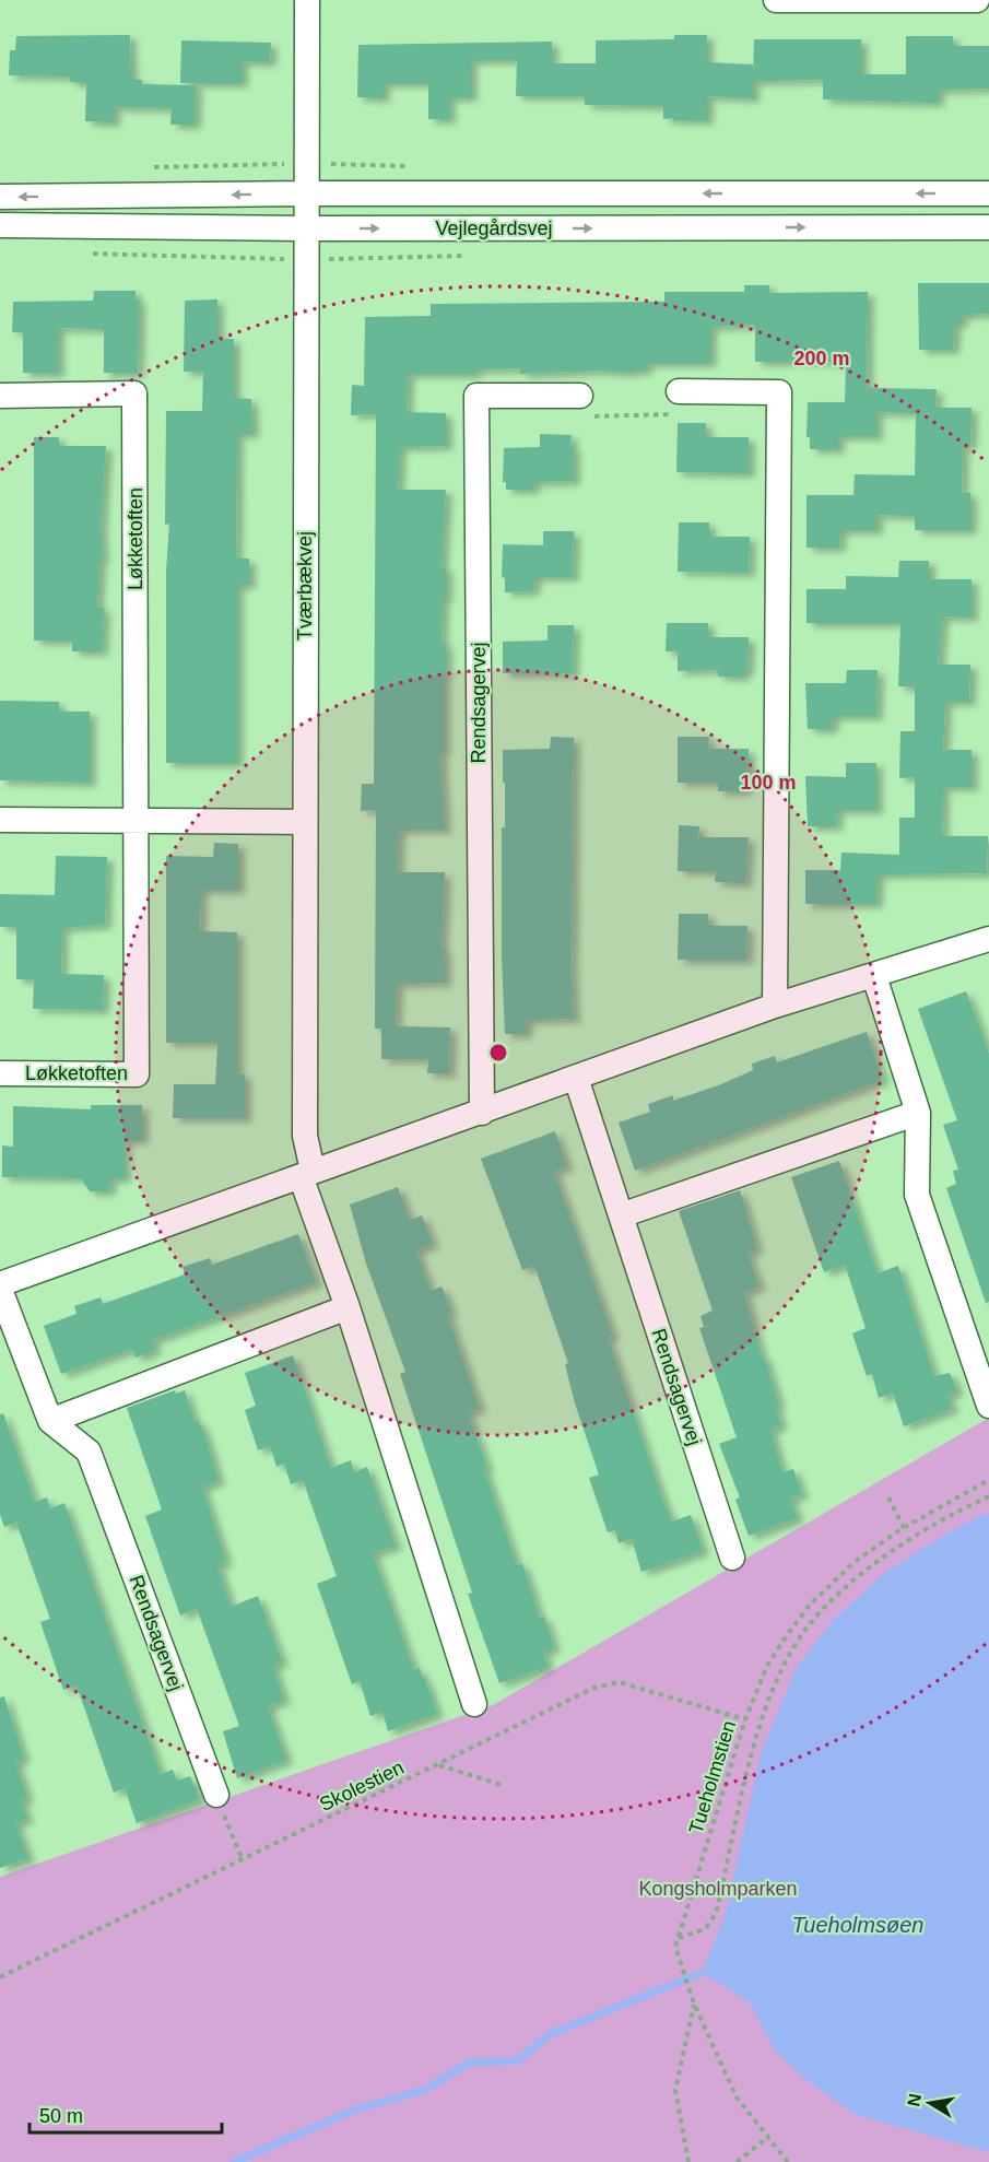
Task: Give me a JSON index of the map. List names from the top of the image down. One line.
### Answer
{"streets":{"street":["Vejlegårdsvej","Løkketoften","Tværbækvej","Rendsagervej"],"path":["Tueholmstien","Skolestien"]},"crossings":[["Vejlegårdsvej","Tværbækvej"],["Tueholmstien","Skolestien"]],"water":["Tueholmsøen"],"parks":["Kongsholmparken"],"scale_bar":"50 m","north":"left","rings":["200 m","100 m"]}
